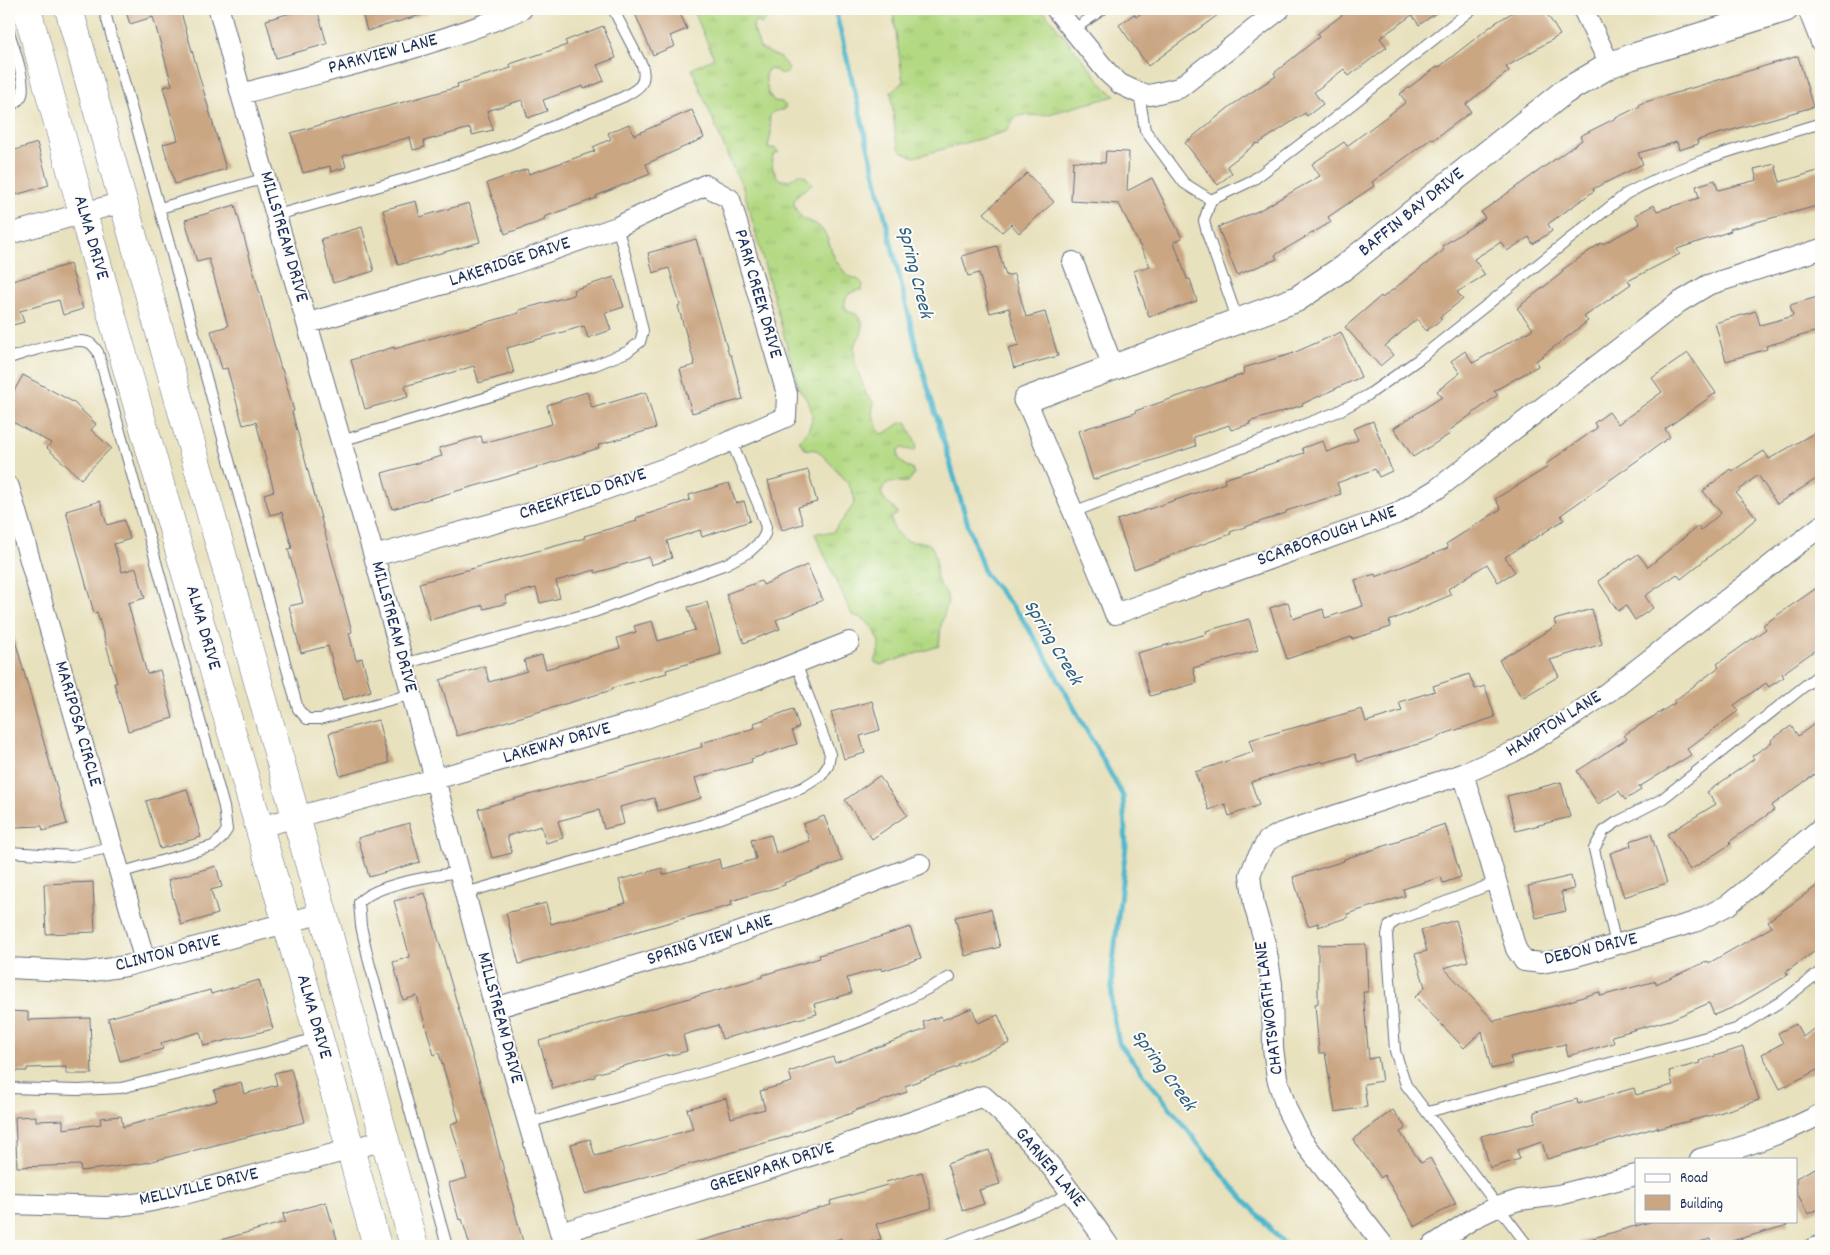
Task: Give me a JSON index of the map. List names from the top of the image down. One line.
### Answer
{"streets":{"main road":["ALMA DRIVE"],"street":["PARKVIEW LANE","BAFFIN BAY DRIVE","MILLSTREAM DRIVE","LAKERIDGE DRIVE","PARK CREEK DRIVE","CREEKFIELD DRIVE","SCARBOROUGH LANE","MARIPOSA CIRCLE","HAMPTON LANE","LAKEWAY DRIVE","SPRING VIEW LANE","DEBON DRIVE","CLINTON DRIVE","CHATSWORTH LANE","GREENPARK DRIVE","GARNER LANE","MELLVILLE DRIVE"]},"crossings":[["PARKVIEW LANE","MILLSTREAM DRIVE"],["BAFFIN BAY DRIVE","SCARBOROUGH LANE"],["MILLSTREAM DRIVE","LAKERIDGE DRIVE"],["MILLSTREAM DRIVE","CREEKFIELD DRIVE"],["MILLSTREAM DRIVE","LAKEWAY DRIVE"],["MILLSTREAM DRIVE","SPRING VIEW LANE"],["MILLSTREAM DRIVE","GREENPARK DRIVE"],["ALMA DRIVE","LAKEWAY DRIVE"],["ALMA DRIVE","CLINTON DRIVE"],["ALMA DRIVE","MELLVILLE DRIVE"],["LAKERIDGE DRIVE","PARK CREEK DRIVE"],["PARK CREEK DRIVE","CREEKFIELD DRIVE"],["MARIPOSA CIRCLE","CLINTON DRIVE"],["HAMPTON LANE","DEBON DRIVE"],["HAMPTON LANE","CHATSWORTH LANE"],["GREENPARK DRIVE","GARNER LANE"]],"water":["Spring Creek"],"legend":["Road","Building"]}
